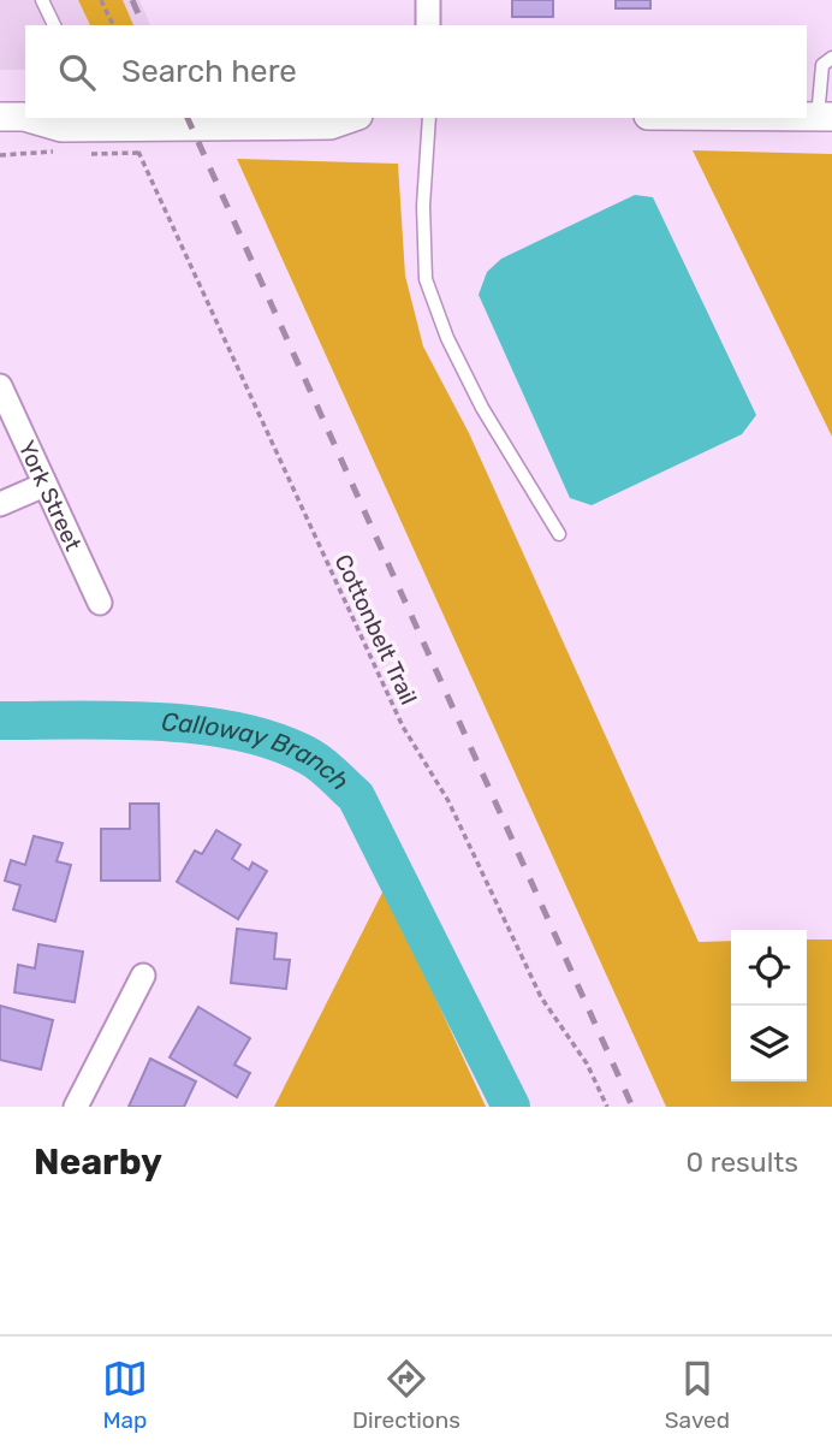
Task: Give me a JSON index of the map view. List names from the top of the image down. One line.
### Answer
{"streets":{"street":["York Street"],"path":["Cottonbelt Trail"]},"water":["Calloway Branch"],"page":{"search":"Search here","heading":["Nearby","0 results"],"nav":["Map","Directions","Saved"]}}
